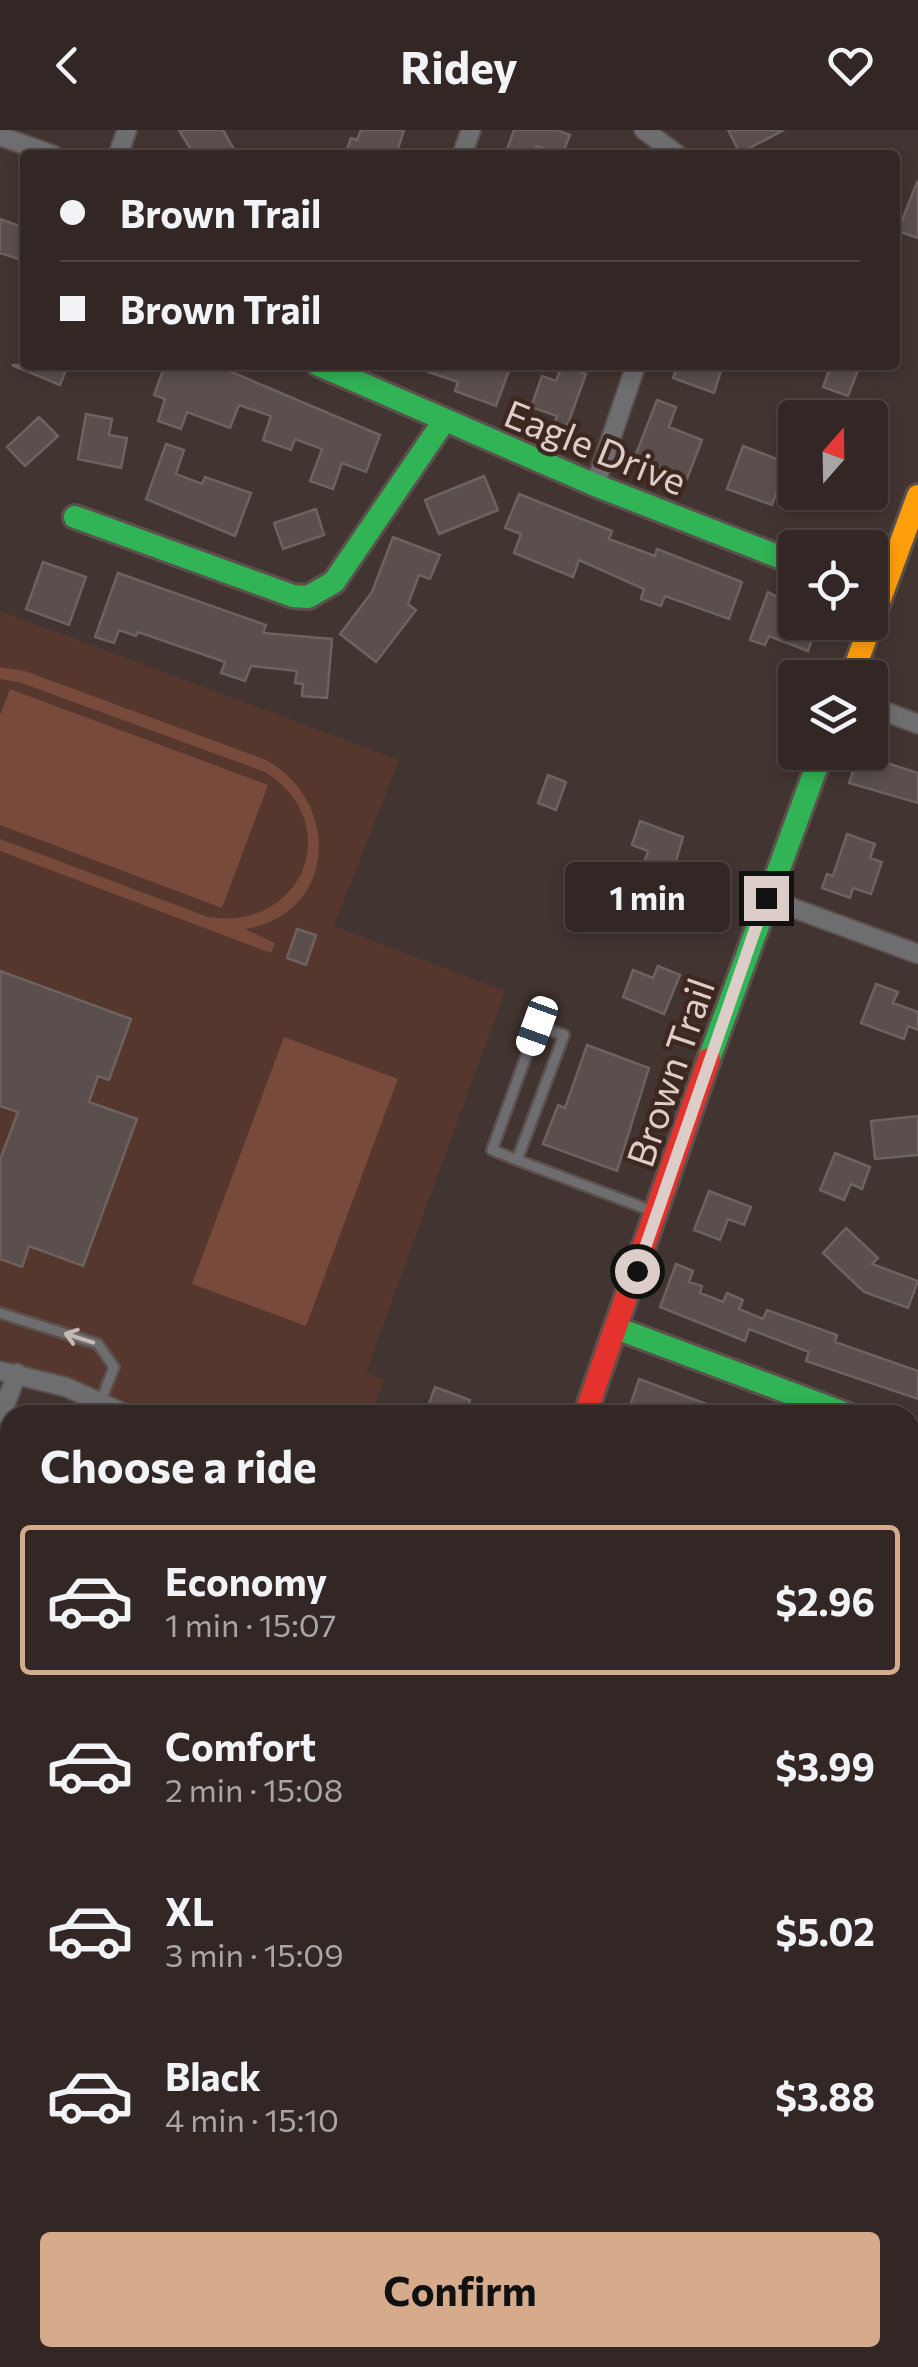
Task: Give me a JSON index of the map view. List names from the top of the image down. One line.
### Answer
{"streets":{"street":["Eagle Drive","Brown Trail"]},"north":"top","page":{"header":"Ridey","banner":["Brown Trail","Brown Trail"],"bubble":"1 min","heading":"Choose a ride","list":[{"name":"Economy","note":"1 min · 15:07","value":"$2.96"},{"name":"Comfort","note":"2 min · 15:08","value":"$3.99"},{"name":"XL","note":"3 min · 15:09","value":"$5.02"},{"name":"Black","note":"4 min · 15:10","value":"$3.88"}],"buttons":"Confirm"}}
